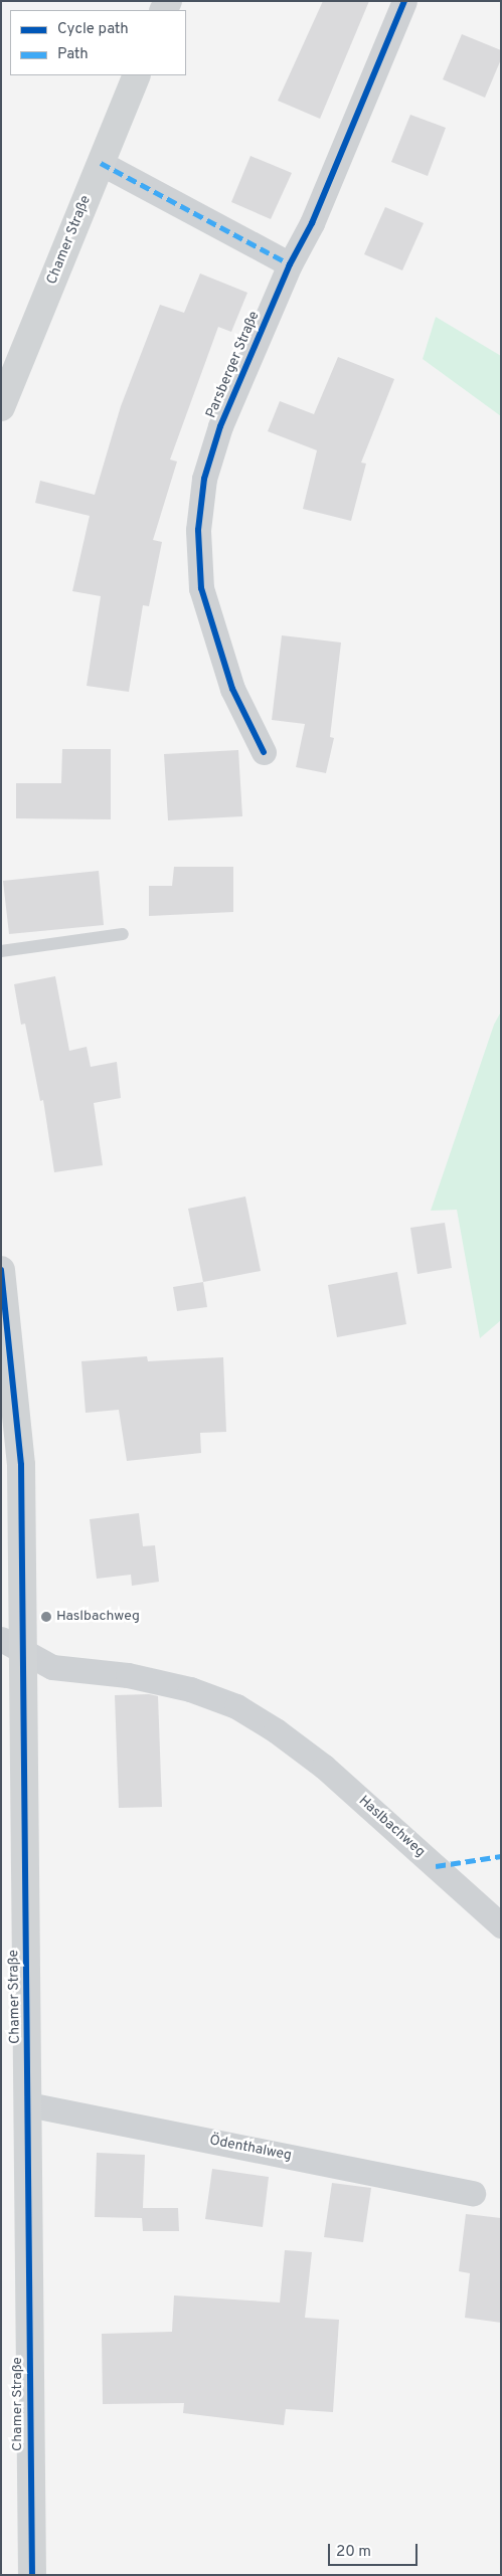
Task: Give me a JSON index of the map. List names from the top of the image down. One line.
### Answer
{"streets":{"street":["Chamer Straße","Parsberger Straße","Haslbachweg","Ödenthalweg"]},"crossings":[["Chamer Straße","Haslbachweg"],["Chamer Straße","Ödenthalweg"]],"places":["Haslbachweg"],"legend":["Cycle path","Path"],"scale_bar":"20 m"}
